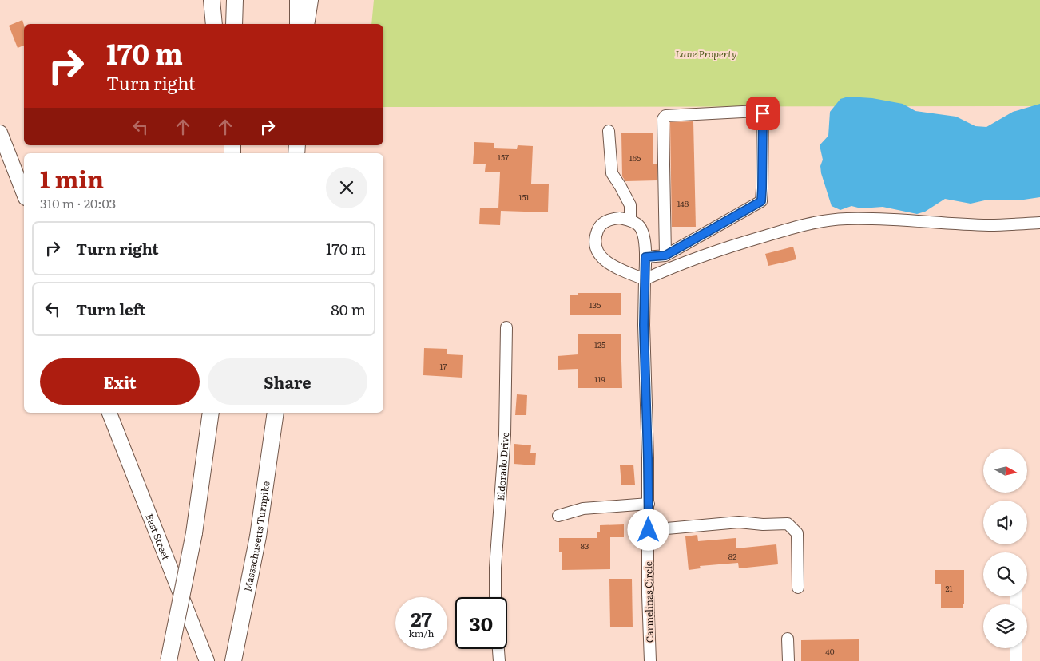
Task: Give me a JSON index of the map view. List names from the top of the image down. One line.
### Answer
{"streets":{"highway":["Massachusetts Turnpike"],"main road":["East Street"],"street":["Eldorado Drive","Carmelinas Circle"]},"parks":["Lane Property"],"house_numbers":["157","165","151","148","135","125","17","119","83","82","21","40"],"north":"right","page":{"turn":["170 m","Turn right"],"heading":["1 min","310 m · 20:03"],"list":[{"name":"Turn right","value":"170 m"},{"name":"Turn left","value":"80 m"}],"buttons":["Exit","Share"],"speed":"27 km/h","limit":"30"}}
